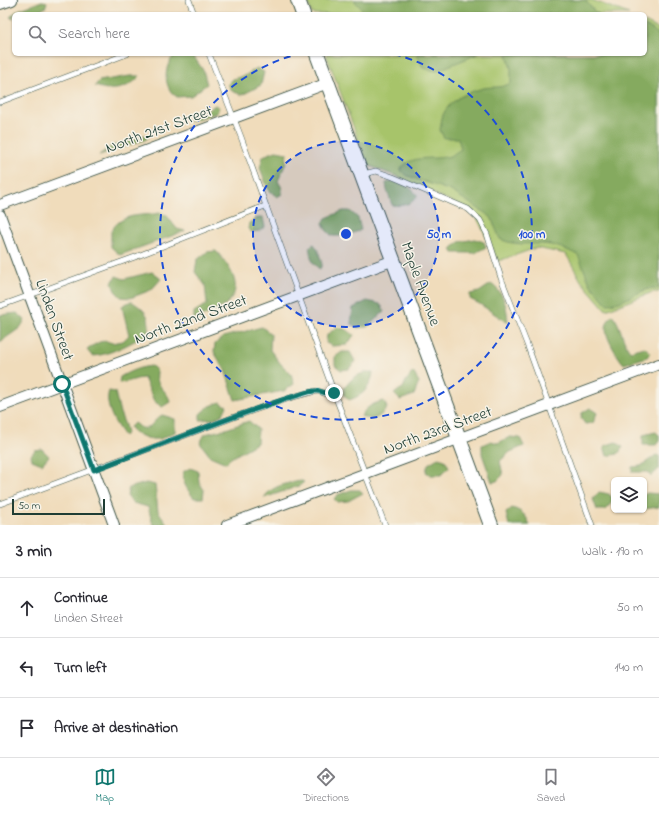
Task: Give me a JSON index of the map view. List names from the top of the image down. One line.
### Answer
{"streets":{"main road":["Maple Avenue"],"street":["North 21st Street","Linden Street","North 22nd Street","North 23rd Street"]},"crossings":[["North 21st Street","Maple Avenue"],["Maple Avenue","North 22nd Street"],["Maple Avenue","North 23rd Street"],["Linden Street","North 22nd Street"]],"scale_bar":"50 m","page":{"search":"Search here","scale":"50 m","heading":["3 min","Walk · 190 m"],"list":[["Continue","Linden Street","50 m"],["Turn left","140 m"],"Arrive at destination"],"nav":["Map","Directions","Saved"]},"rings":["50 m","100 m"]}
